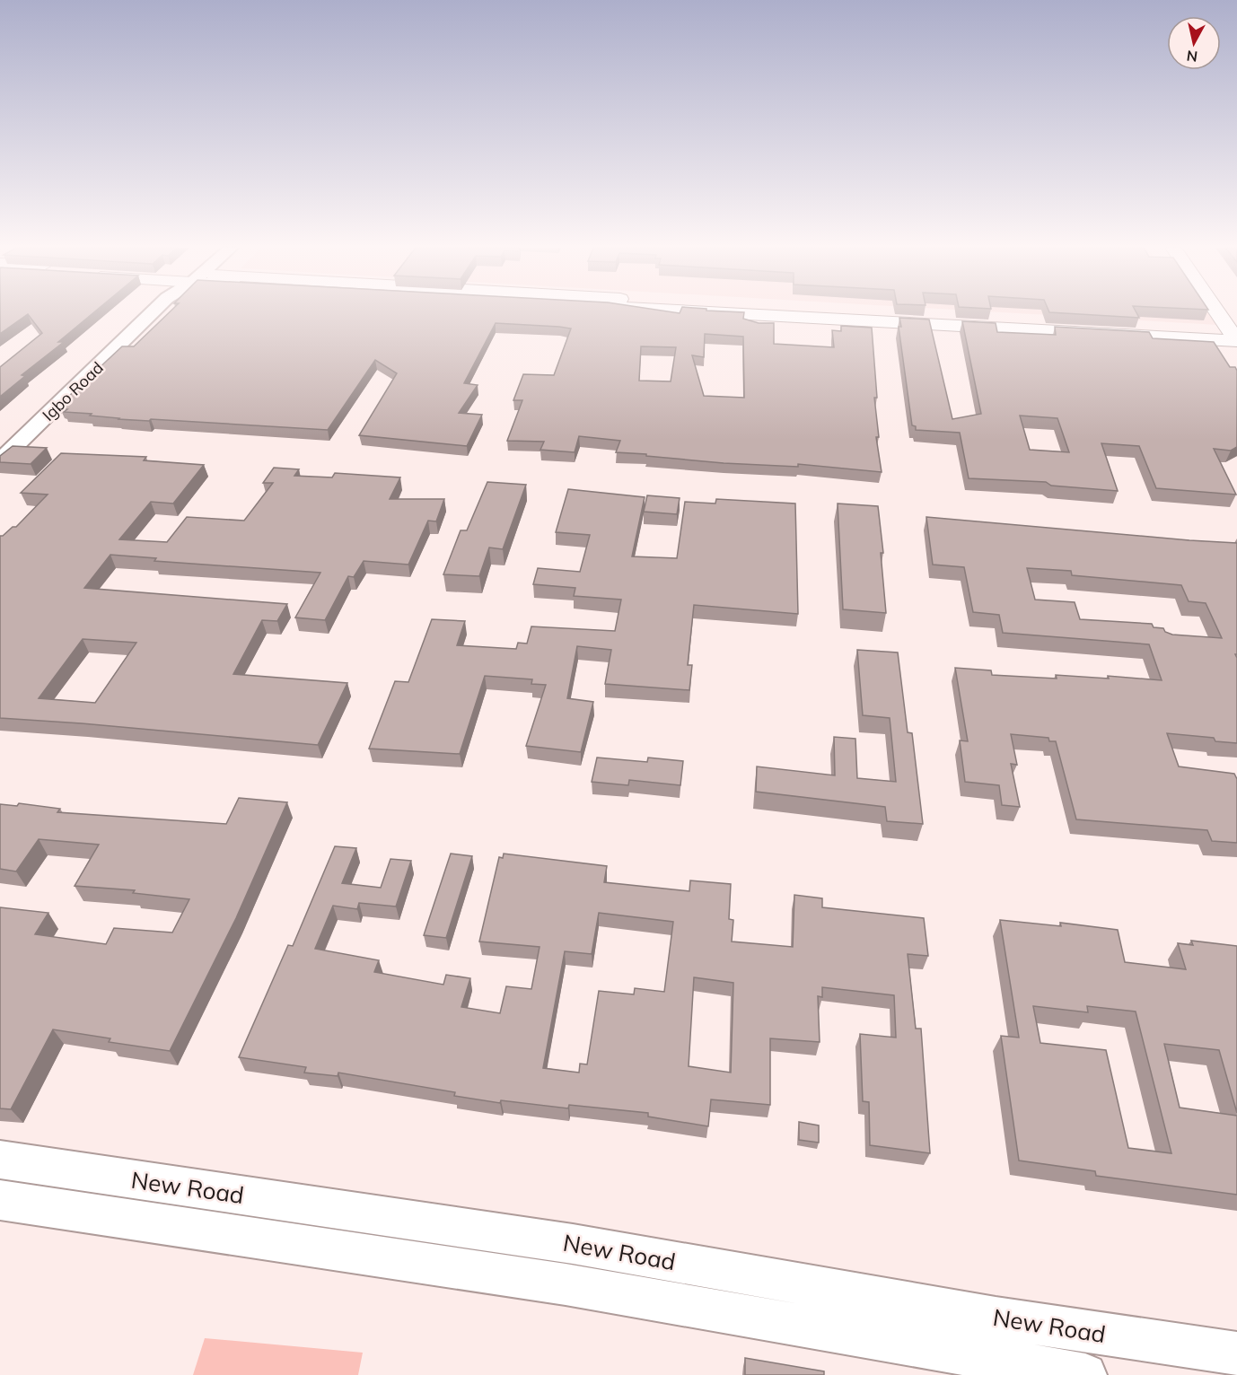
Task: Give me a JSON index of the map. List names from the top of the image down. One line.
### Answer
{"streets":{"street":["Igbo Road","New Road"]},"north":"bottom"}
